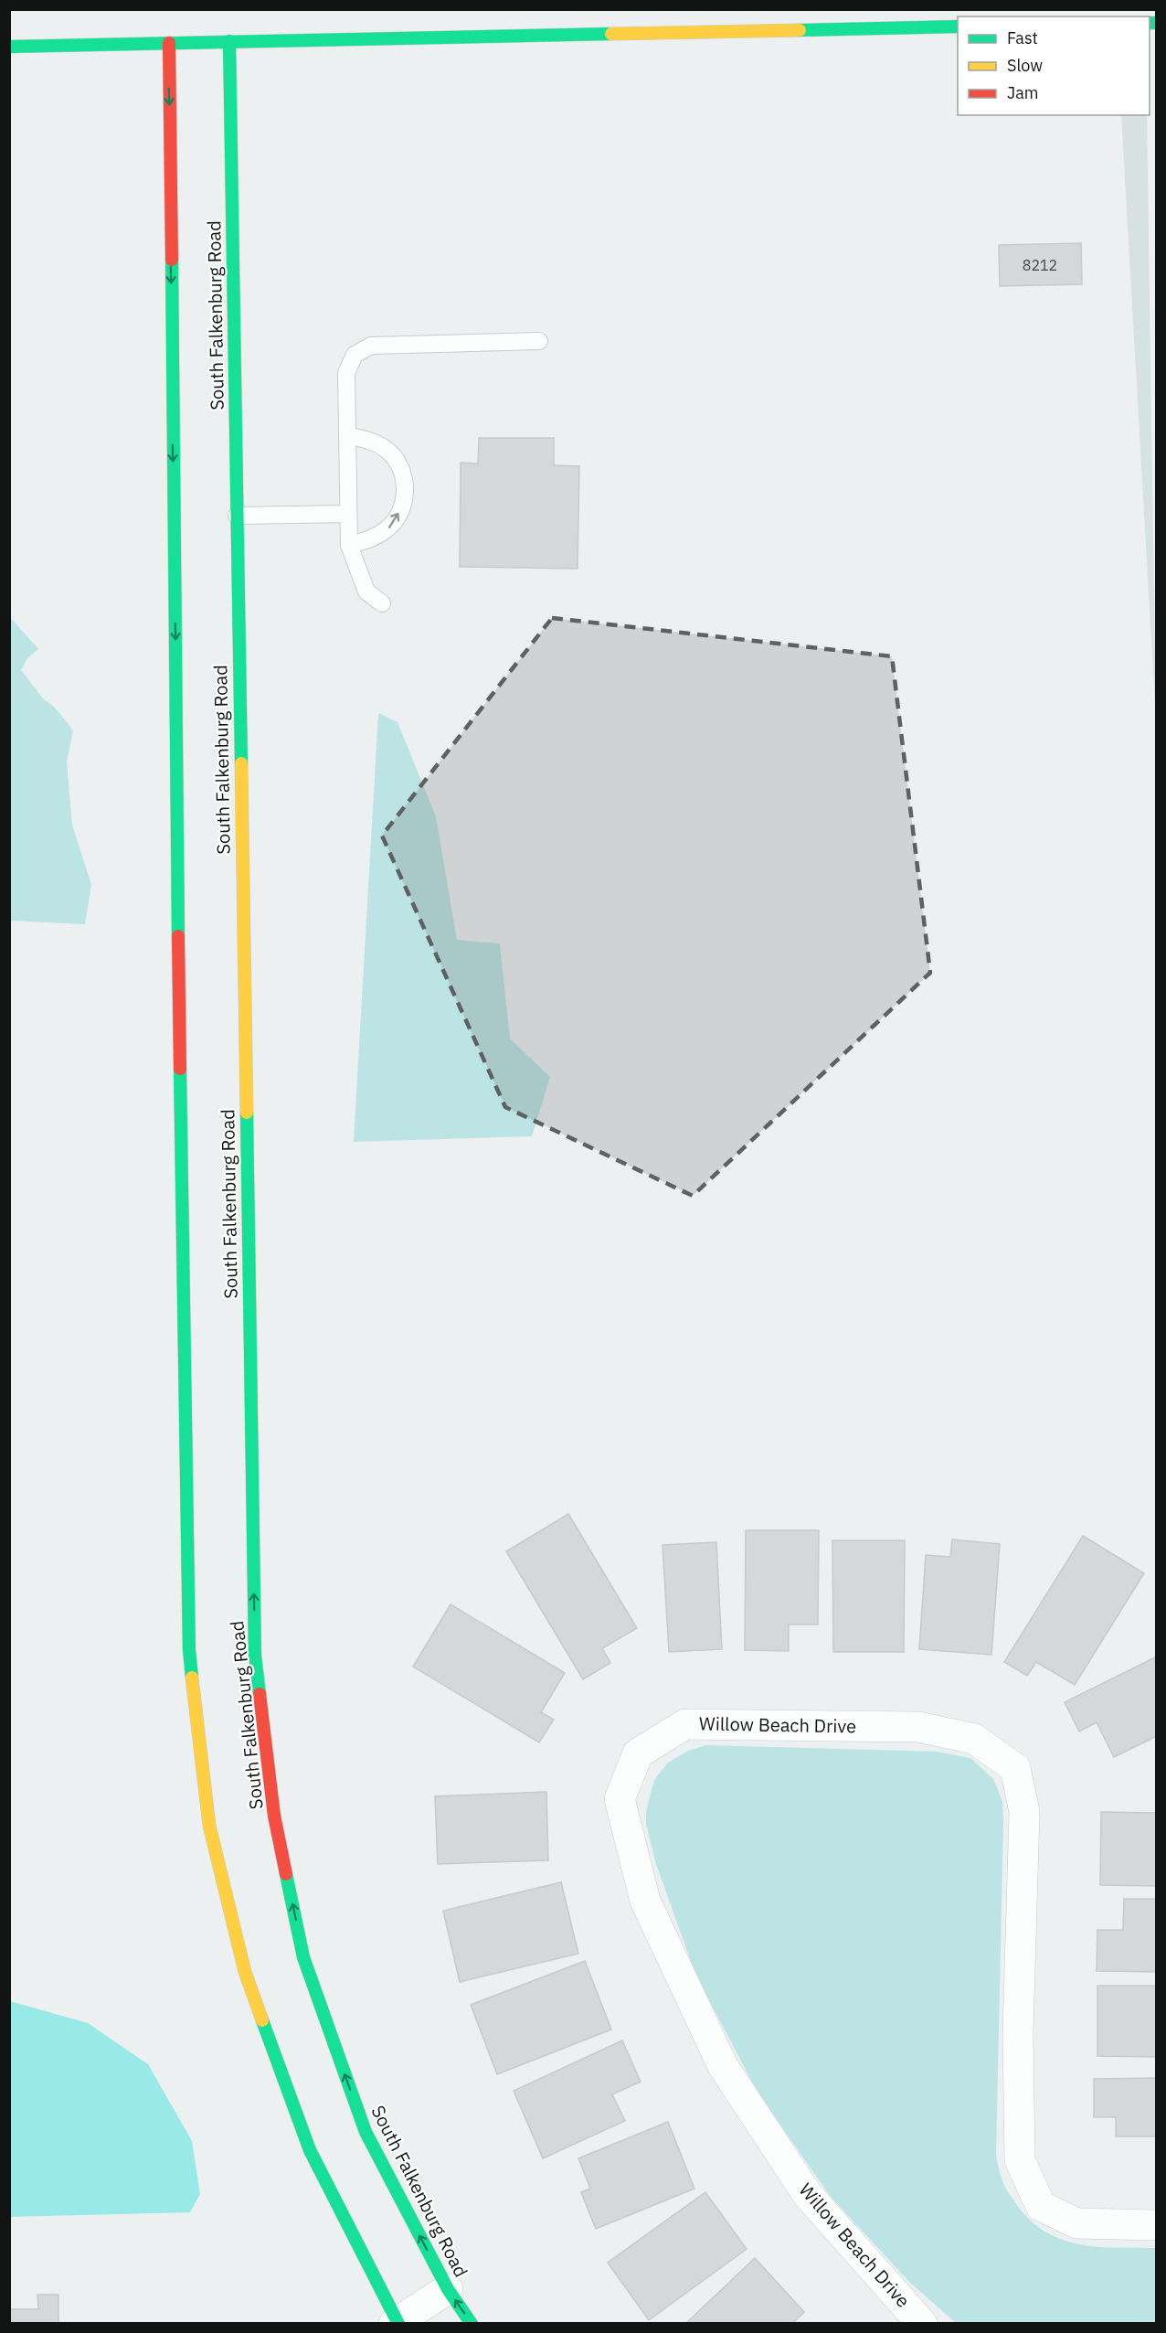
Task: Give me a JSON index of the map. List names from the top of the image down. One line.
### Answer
{"streets":{"street":["South Falkenburg Road","Willow Beach Drive"]},"house_numbers":["8212"],"legend":["Fast","Slow","Jam"]}
